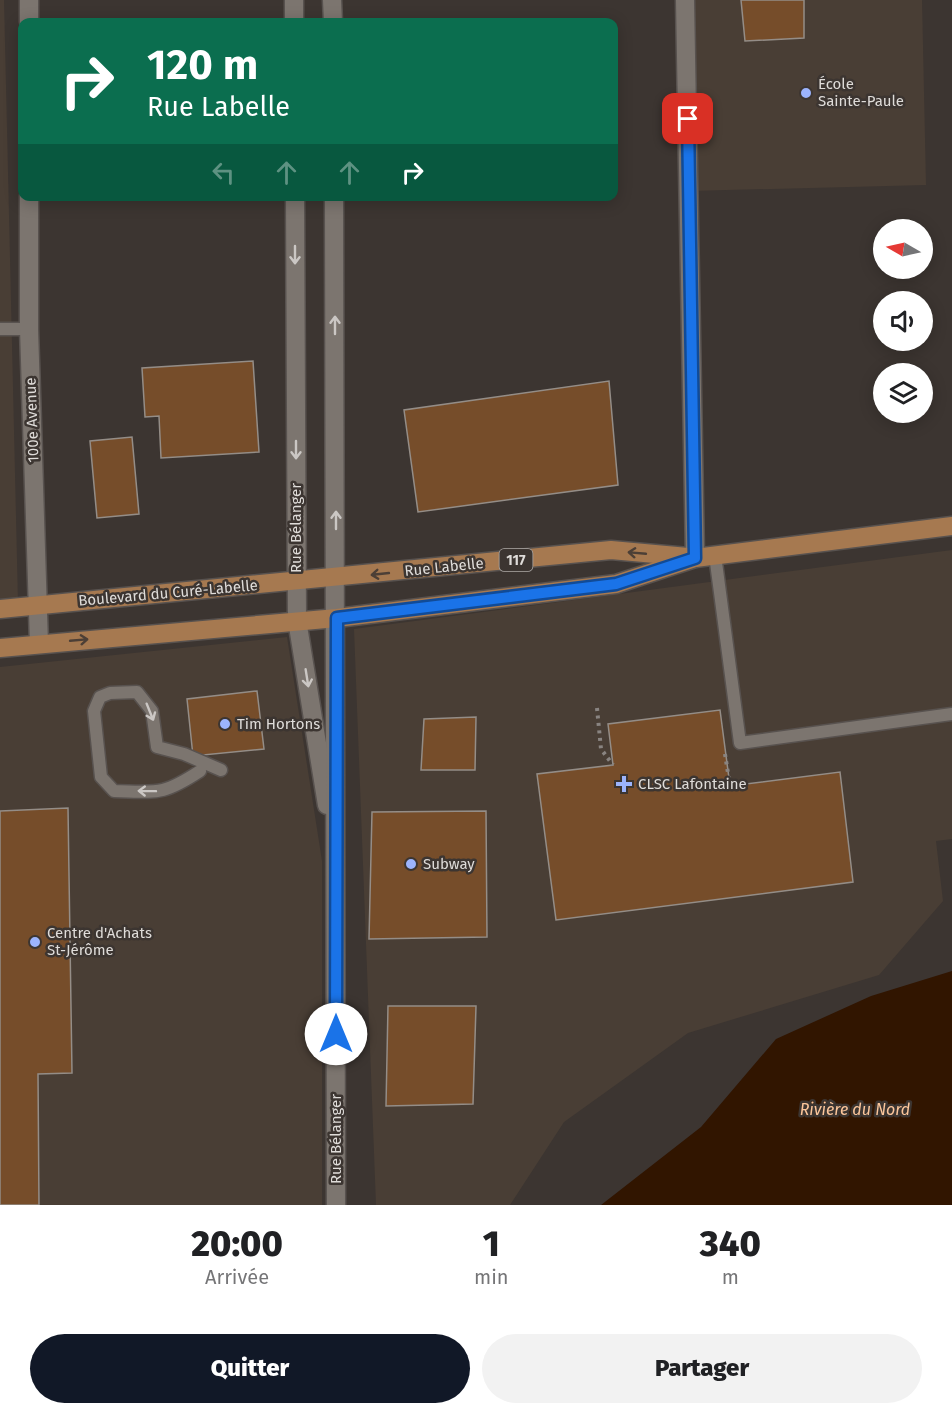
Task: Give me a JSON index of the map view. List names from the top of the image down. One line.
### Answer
{"streets":{"main road":["117","Rue Labelle","Boulevard du Curé-Labelle"],"street":["100e Avenue","Rue Bélanger"]},"crossings":[["100e Avenue","117"],["100e Avenue","Boulevard du Curé-Labelle"],["Rue Bélanger","117"],["Rue Bélanger","Rue Labelle"],["Rue Bélanger","Boulevard du Curé-Labelle"],["117","Rue Labelle"],["Rue Labelle","Boulevard du Curé-Labelle"]],"water":["Rivière du Nord"],"places":{"other":["École Sainte-Paule","Tim Hortons","Subway","Centre d'Achats St-Jérôme"],"health":["CLSC Lafontaine"]},"north":"left","page":{"turn":["120 m","Rue Labelle"],"eta":["20:00","Arrivée","1","min","340","m"],"buttons":["Quitter","Partager"]}}
